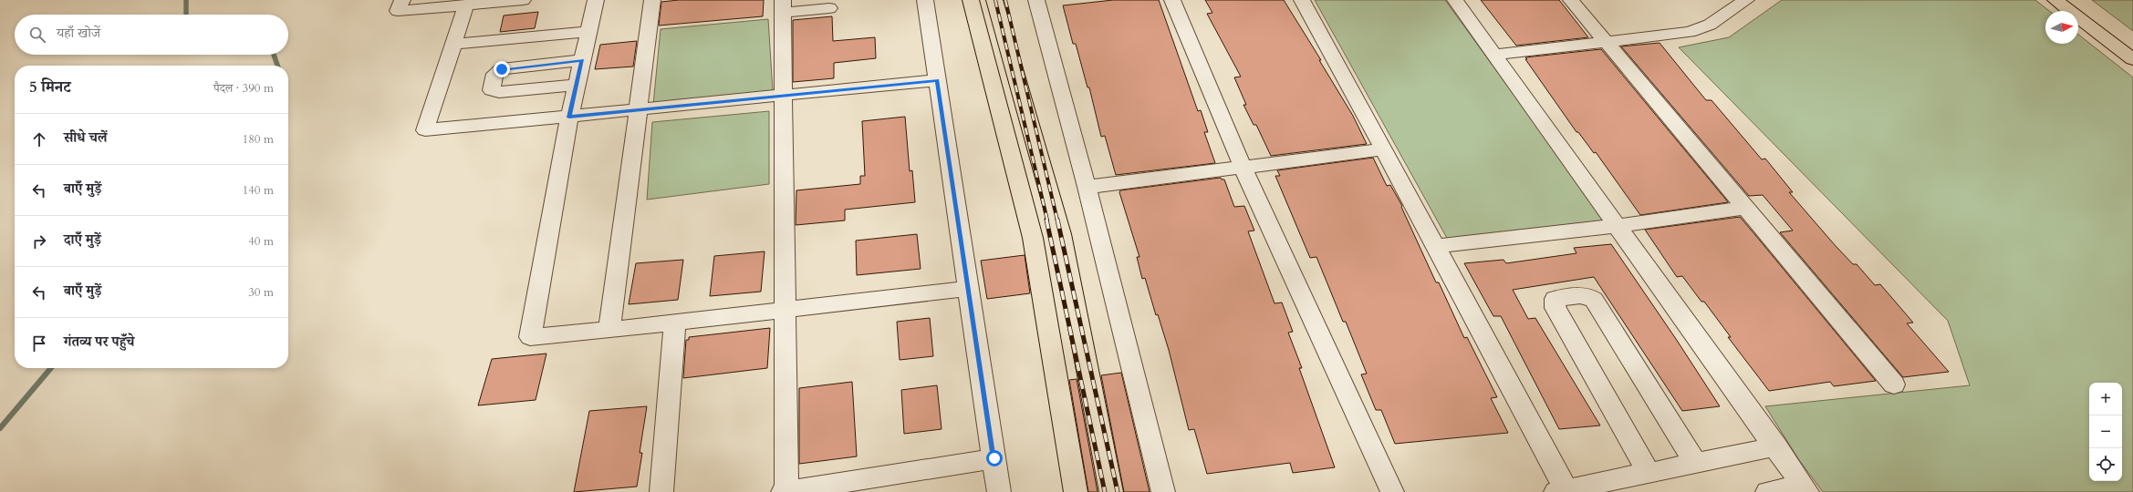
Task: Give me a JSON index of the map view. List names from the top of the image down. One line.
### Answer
{"north":"right","page":{"search":"यहाँ खोजें","heading":["5 मिनट","पैदल · 390 m"],"list":[["सीधे चलें","180 m"],["बाएँ मुड़ें","140 m"],["दाएँ मुड़ें","40 m"],["बाएँ मुड़ें","30 m"],"गंतव्य पर पहुँचे"],"map_buttons":["+","−"]}}
